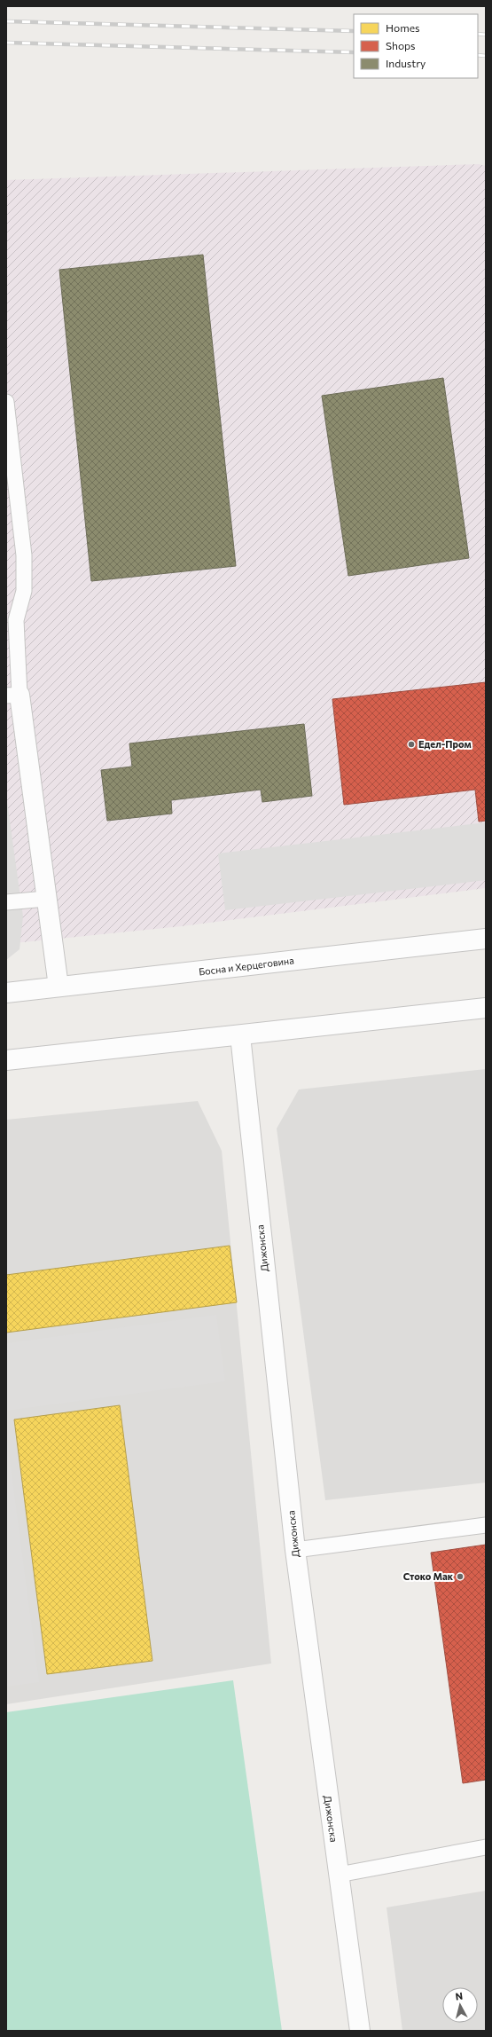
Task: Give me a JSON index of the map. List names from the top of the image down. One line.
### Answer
{"streets":{"street":["Босна и Херцеговина","Дижонска"]},"places":["Едел-Пром","Стоко Мак"],"legend":["Homes","Shops","Industry"],"north":"top"}
